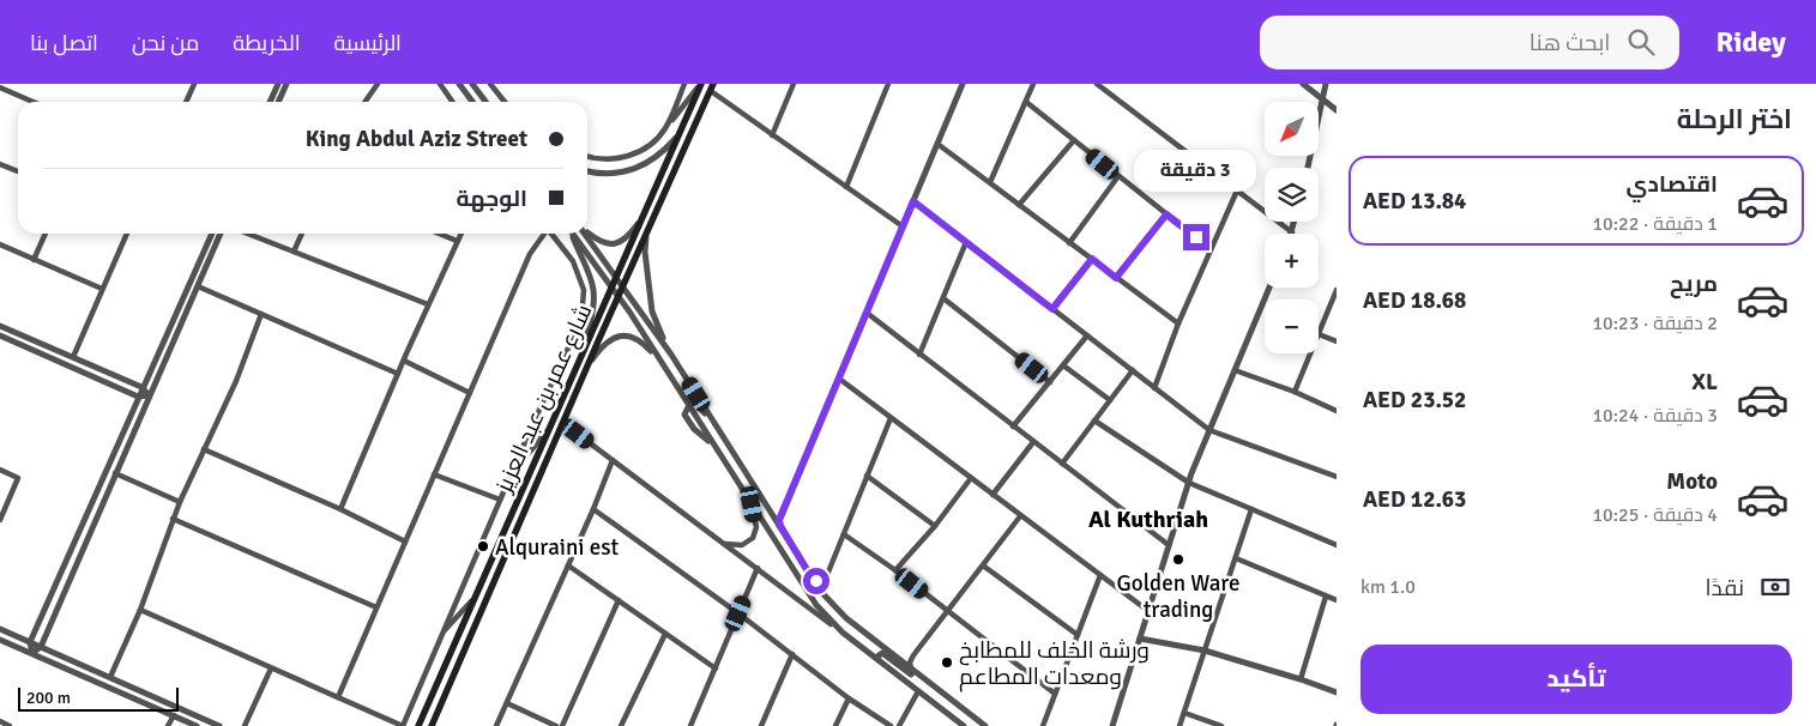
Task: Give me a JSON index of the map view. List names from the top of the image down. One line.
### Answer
{"streets":{"main road":["شارع عمر بن عبد العزيز"]},"districts":["Al Kuthriah"],"places":["Alquraini est","Golden Ware trading","ورشة الخلف للمطابخ ومعدات المطاعم"],"scale_bar":"200 m","north":"bottom left","page":{"header":"Ridey","search":"ابحث هنا","nav":["الرئيسية","الخريطة","من نحن","اتصل بنا"],"heading":"اختر الرحلة","map_buttons":["+","−"],"banner":["King Abdul Aziz Street","الوجهة"],"bubble":"3 دقيقة","list":[{"name":"اقتصادي","note":"1 دقيقة · 10:22","value":"AED 13.84"},{"name":"مريح","note":"2 دقيقة · 10:23","value":"AED 18.68"},{"name":"XL","note":"3 دقيقة · 10:24","value":"AED 23.52"},{"name":"Moto","note":"4 دقيقة · 10:25","value":"AED 12.63"}],"pay":["نقدًا","1.0 km"],"buttons":"تأكيد","scale":"200 m"}}
